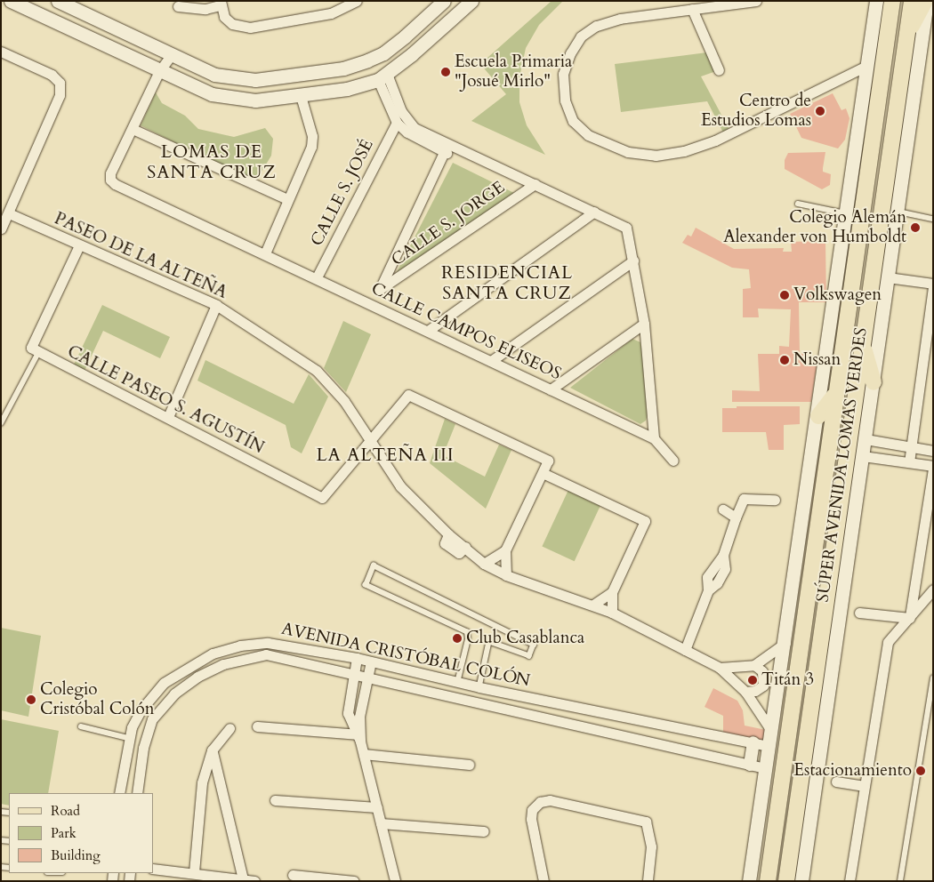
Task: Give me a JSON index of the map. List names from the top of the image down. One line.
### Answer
{"streets":{"main road":["SÚPER AVENIDA LOMAS VERDES"],"street":["CALLE S. JOSÉ","CALLE S. JORGE","PASEO DE LA ALTEÑA","CALLE CAMPOS ELISEOS","CALLE PASEO S. AGUSTÍN","AVENIDA CRISTÓBAL COLÓN"]},"crossings":[["CALLE S. JOSÉ","CALLE CAMPOS ELISEOS"],["PASEO DE LA ALTEÑA","CALLE PASEO S. AGUSTÍN"],["PASEO DE LA ALTEÑA","SÚPER AVENIDA LOMAS VERDES"],["SÚPER AVENIDA LOMAS VERDES","AVENIDA CRISTÓBAL COLÓN"]],"districts":["LOMAS DE SANTA CRUZ","RESIDENCIAL SANTA CRUZ","LA ALTEÑA III"],"places":["Escuela Primaria \"Josué Mirlo\"","Centro de Estudios Lomas","Colegio Alemán Alexander von Humboldt","Volkswagen","Nissan","Club Casablanca","Titán 3","Colegio Cristóbal Colón","Estacionamiento"],"legend":["Road","Park","Building"]}
